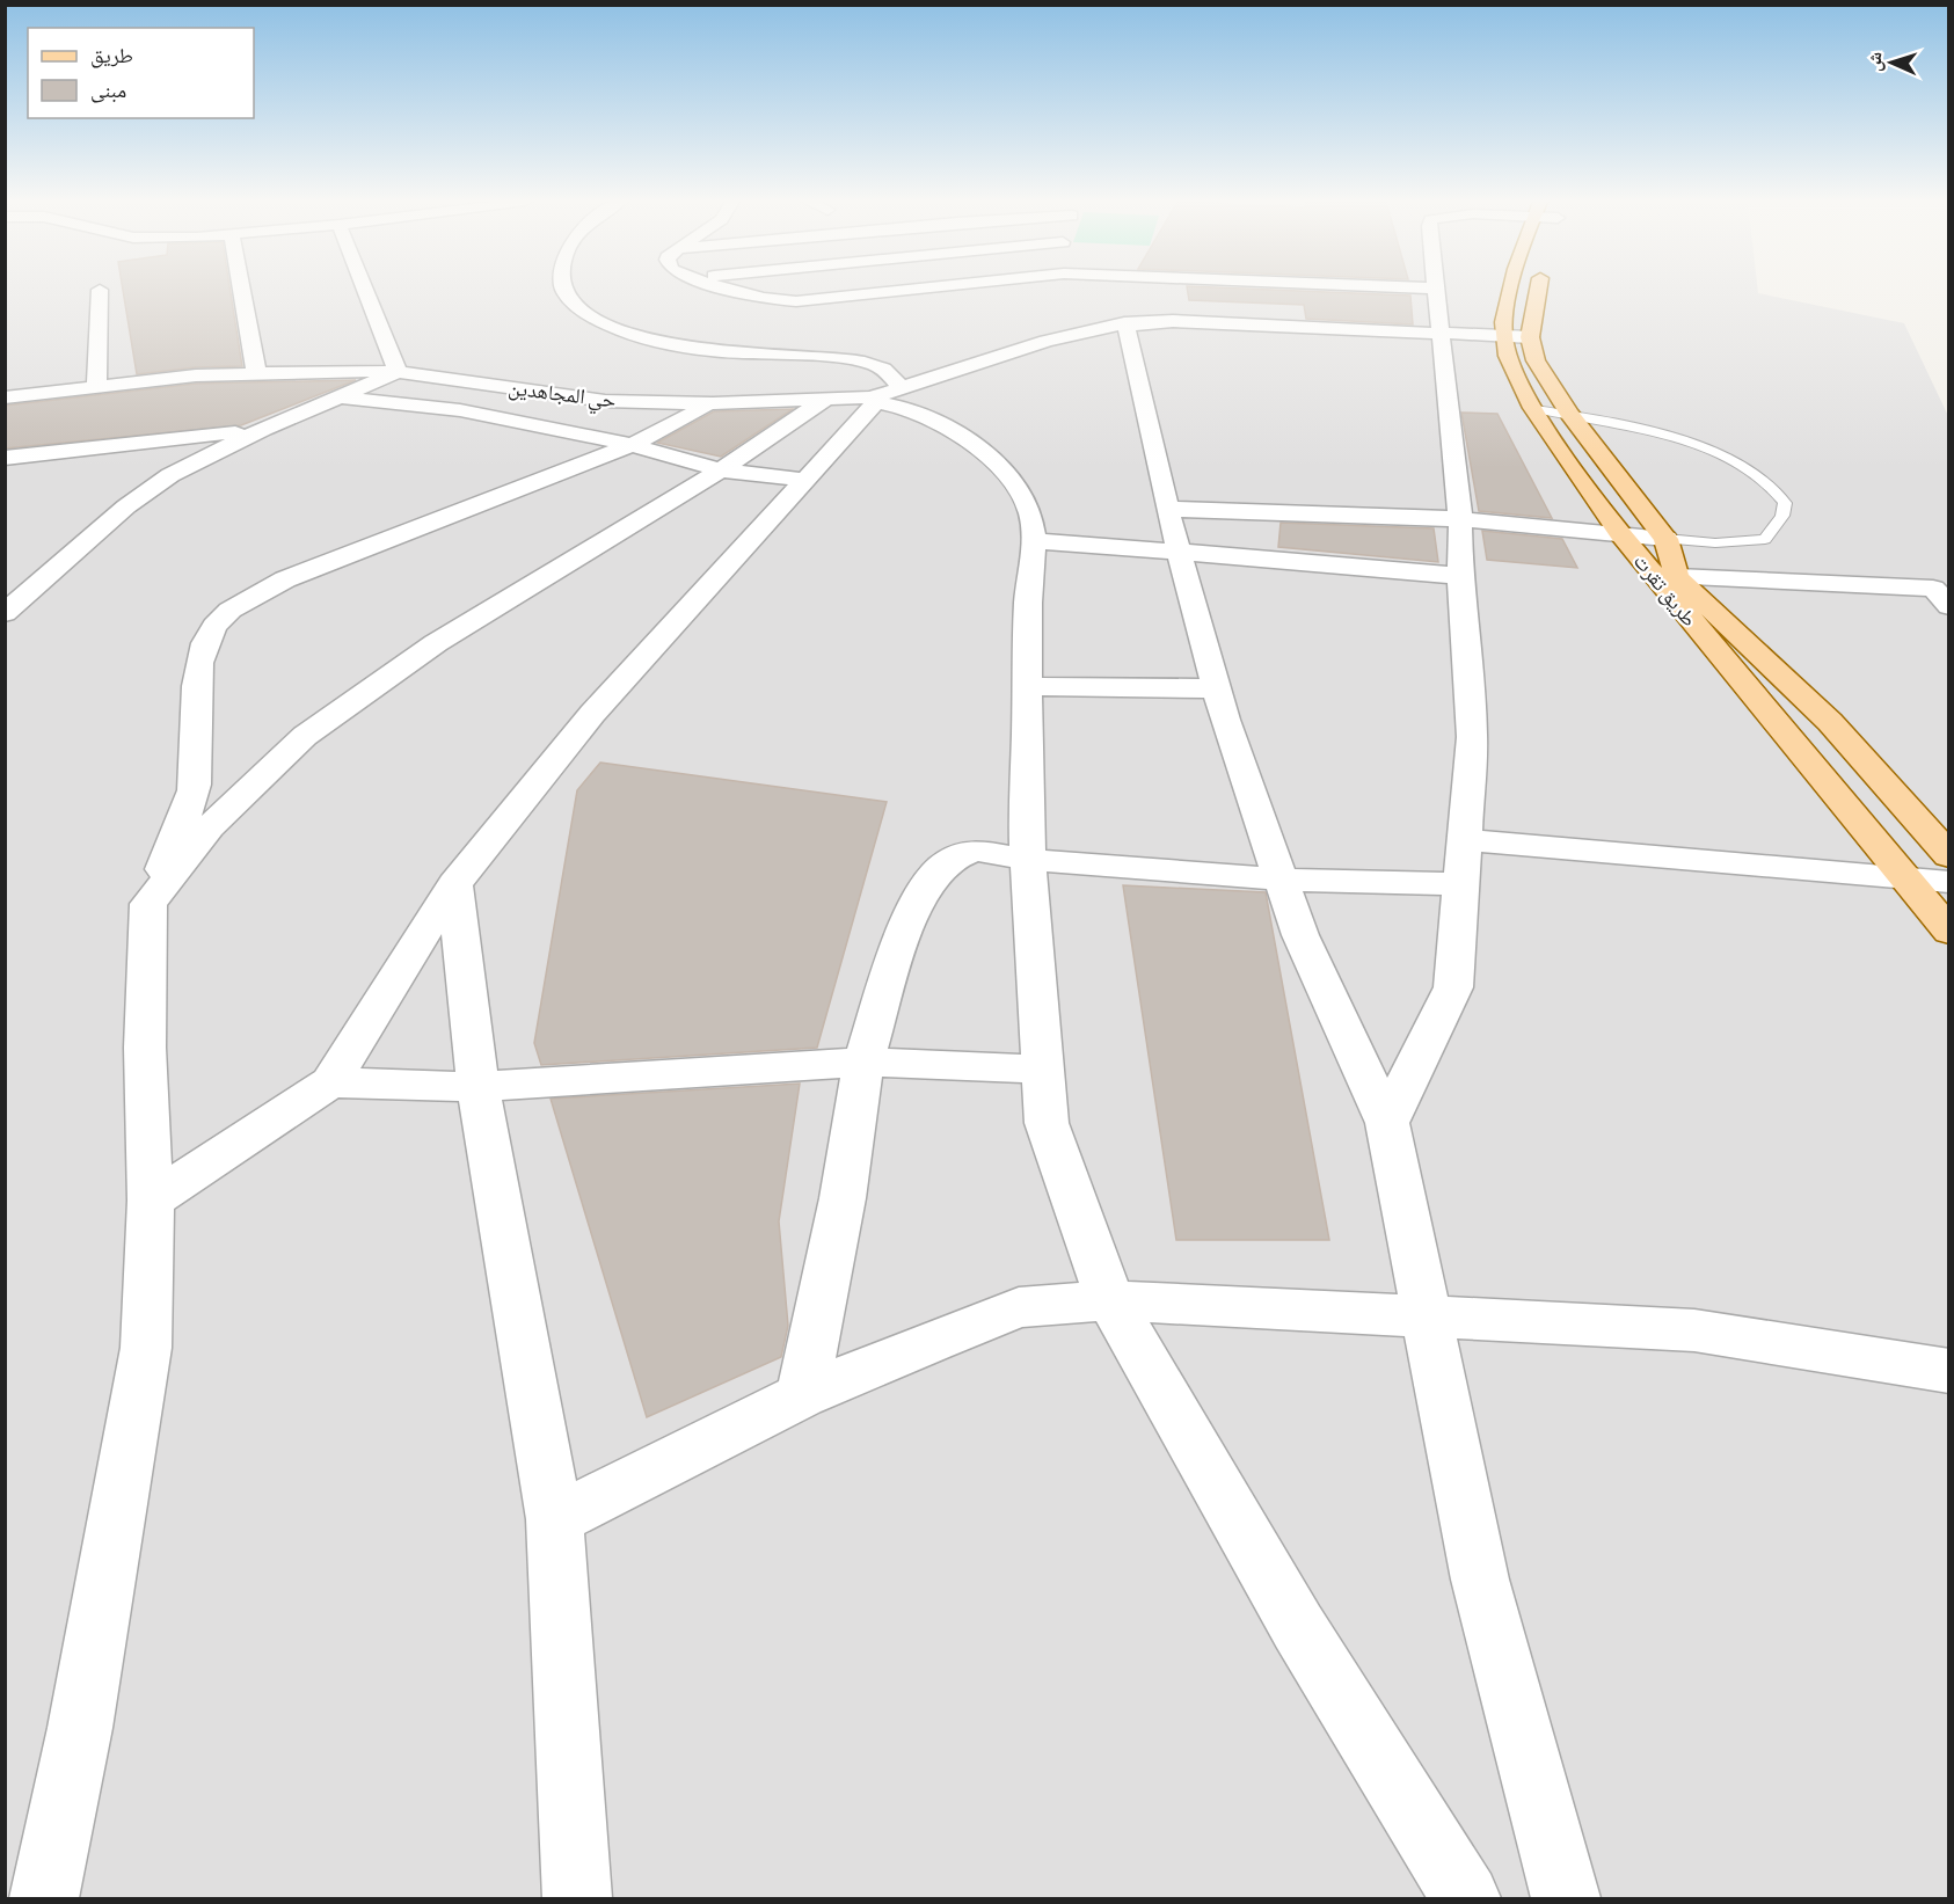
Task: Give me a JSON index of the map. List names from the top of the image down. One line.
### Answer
{"streets":{"main road":["طريق تقرت"],"street":["حي المجاهدين"]},"crossings":[["حي المجاهدين","طريق تقرت"]],"legend":["طريق","مبنى"],"north":"left"}
